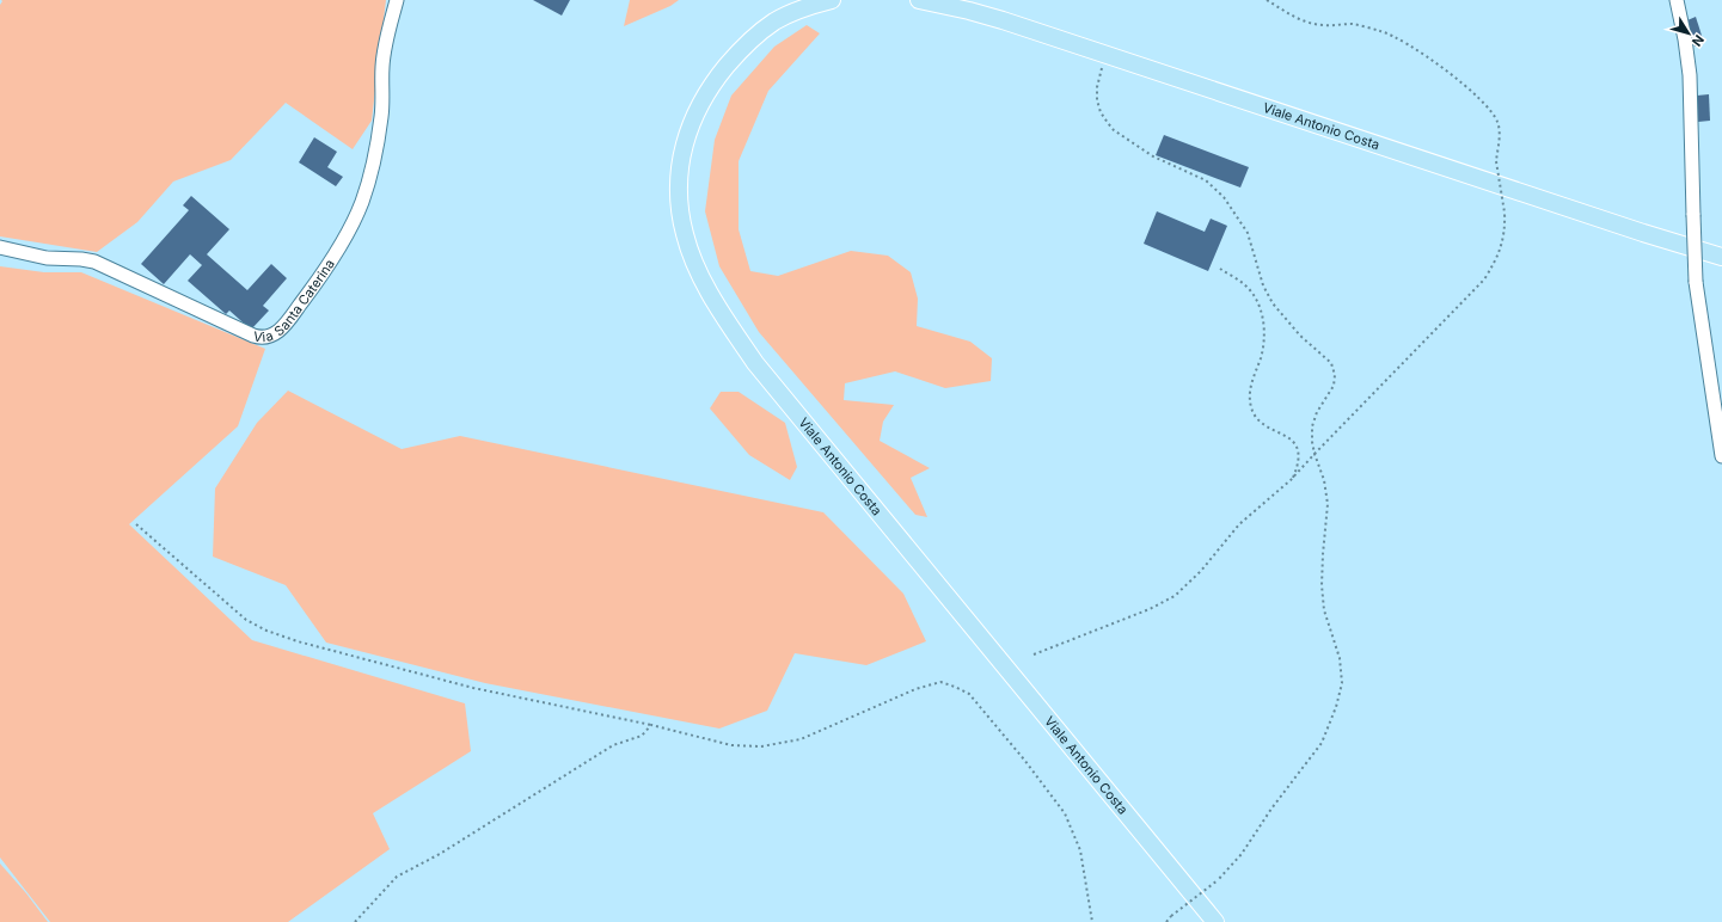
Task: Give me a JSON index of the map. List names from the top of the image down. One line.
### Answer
{"streets":{"main road":["Viale Antonio Costa"],"street":["Via Santa Caterina"]},"north":"bottom right"}
